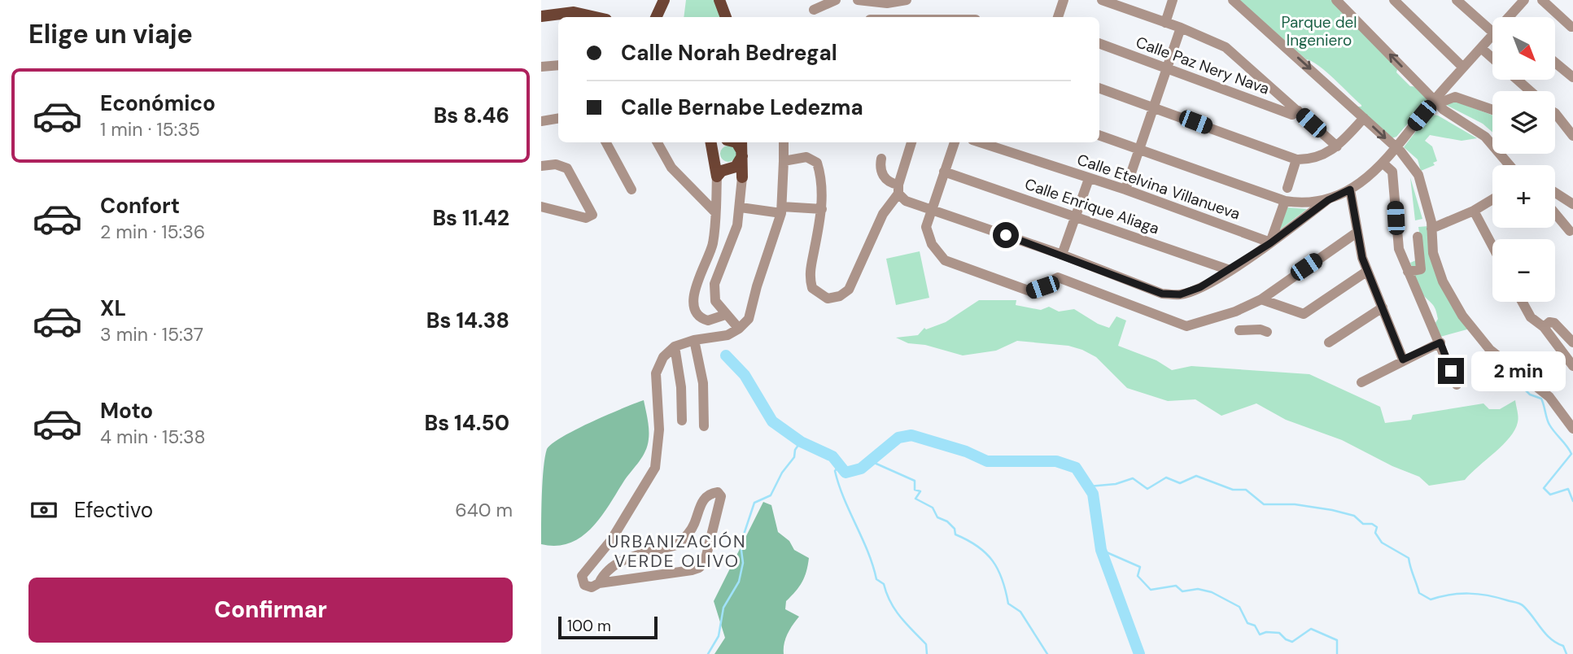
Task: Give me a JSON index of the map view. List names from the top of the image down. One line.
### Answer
{"streets":{"street":["Calle Paz Nery Nava","Calle Etelvina Villanueva","Calle Enrique Aliaga"]},"districts":["URBANIZACIÓN VERDE OLIVO"],"parks":["Parque del Ingeniero"],"scale_bar":"100 m","north":"bottom right","page":{"heading":"Elige un viaje","map_buttons":["+","−"],"banner":["Calle Norah Bedregal","Calle Bernabe Ledezma"],"list":[{"name":"Económico","note":"1 min · 15:35","value":"Bs 8.46"},{"name":"Confort","note":"2 min · 15:36","value":"Bs 11.42"},{"name":"XL","note":"3 min · 15:37","value":"Bs 14.38"},{"name":"Moto","note":"4 min · 15:38","value":"Bs 14.50"}],"bubble":"2 min","pay":["Efectivo","640 m"],"buttons":"Confirmar","scale":"100 m"}}
